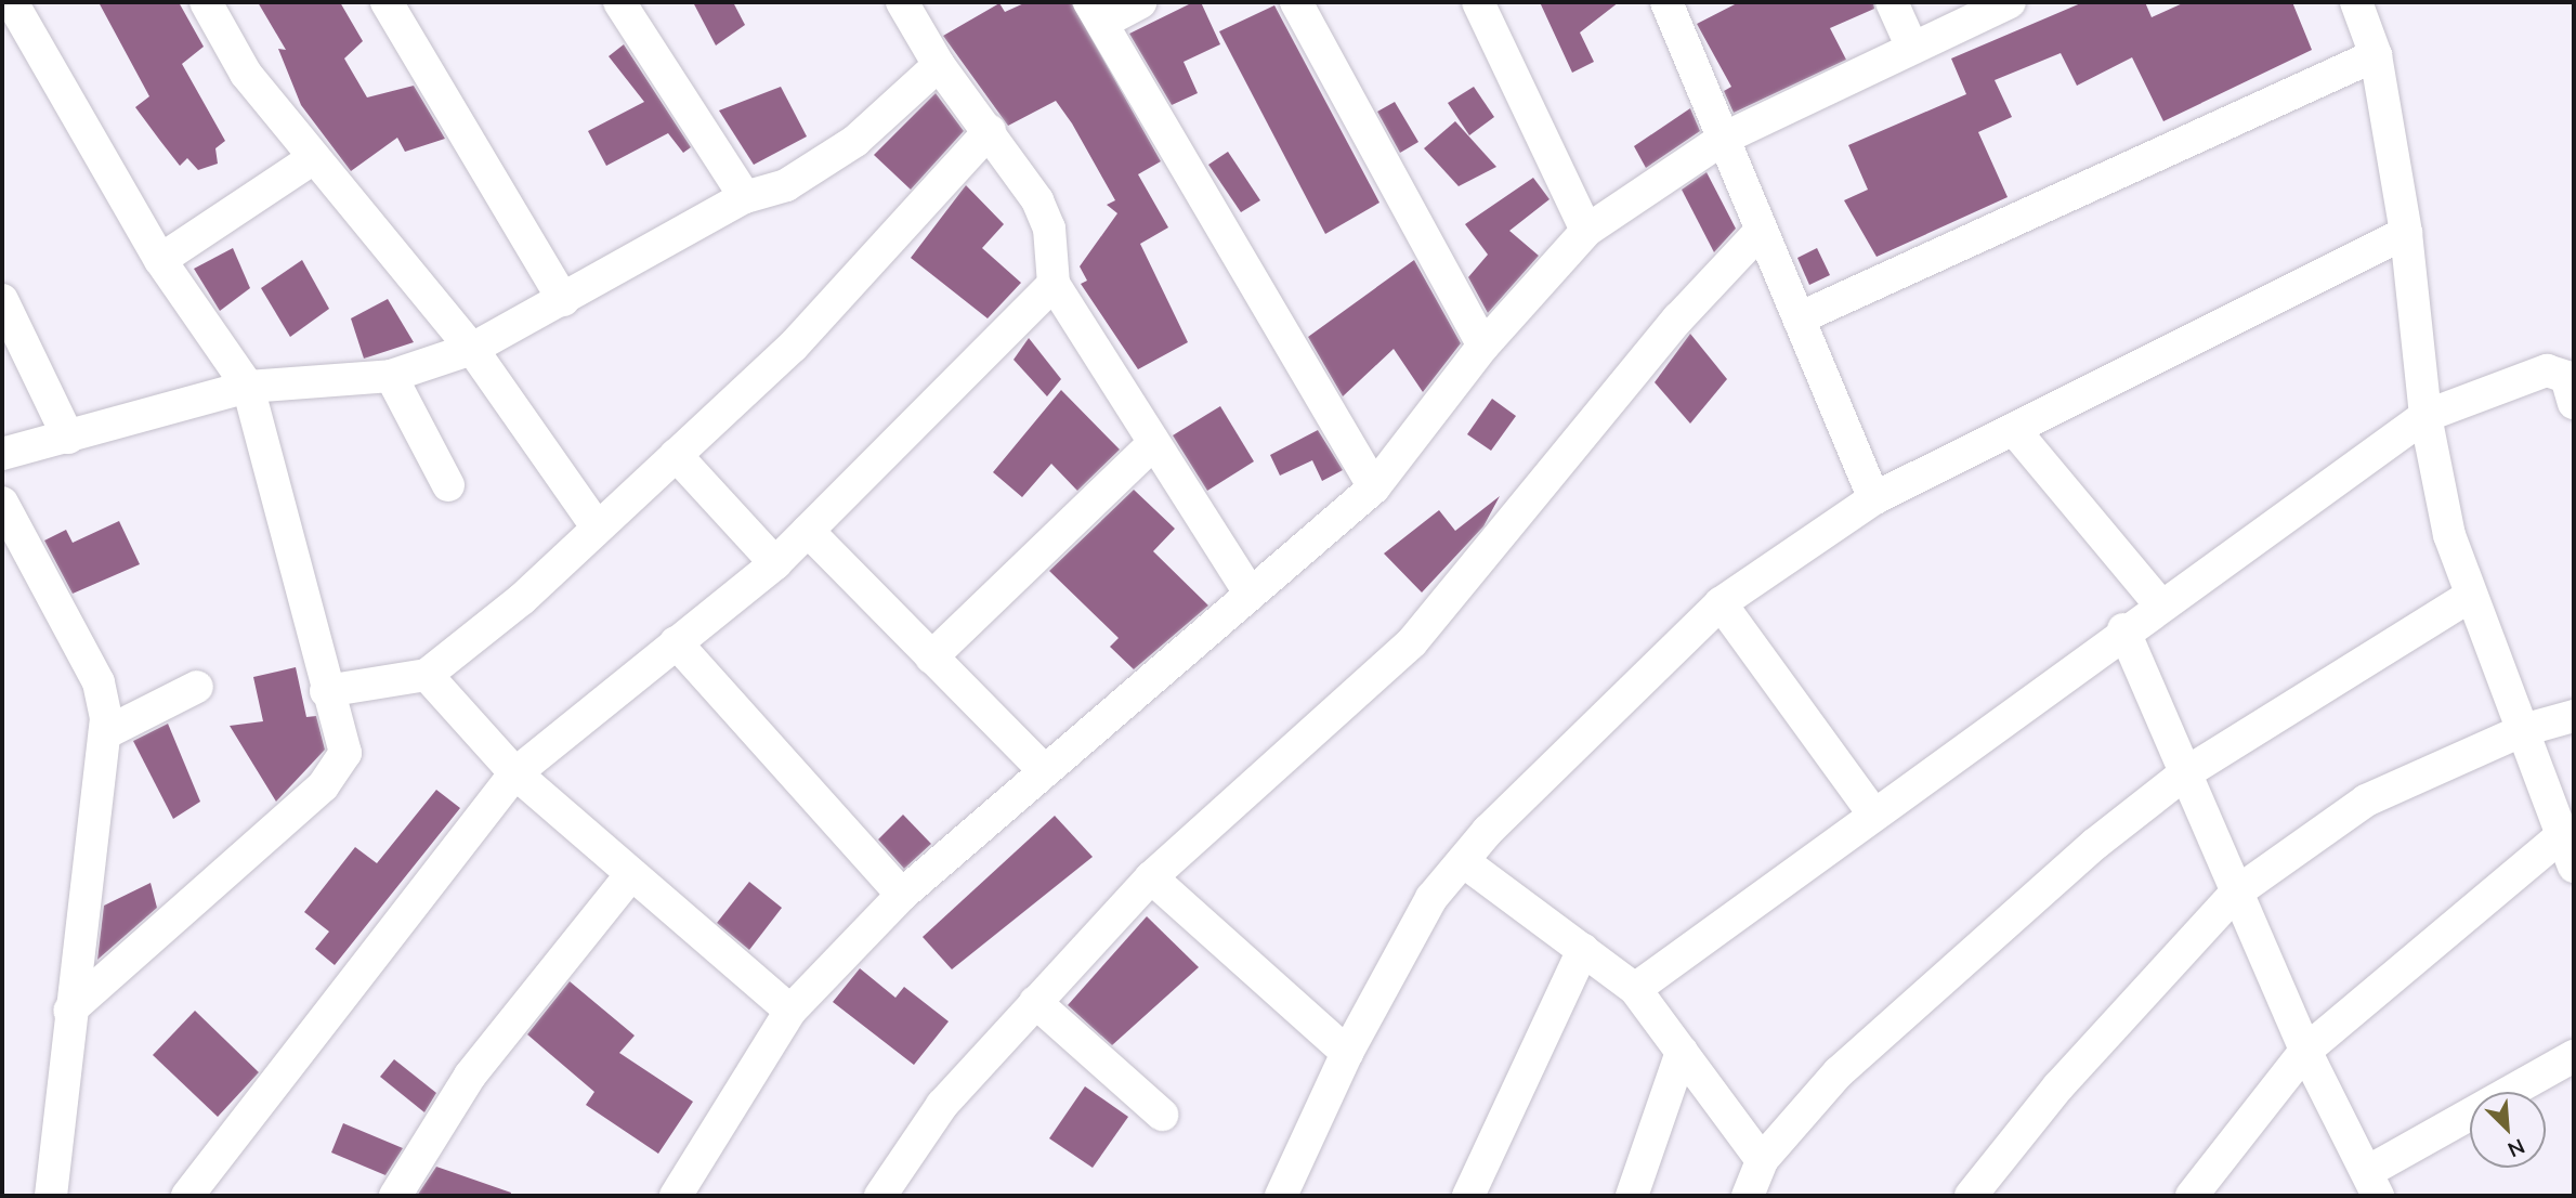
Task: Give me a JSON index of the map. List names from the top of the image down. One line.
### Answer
{"north":"bottom right"}
